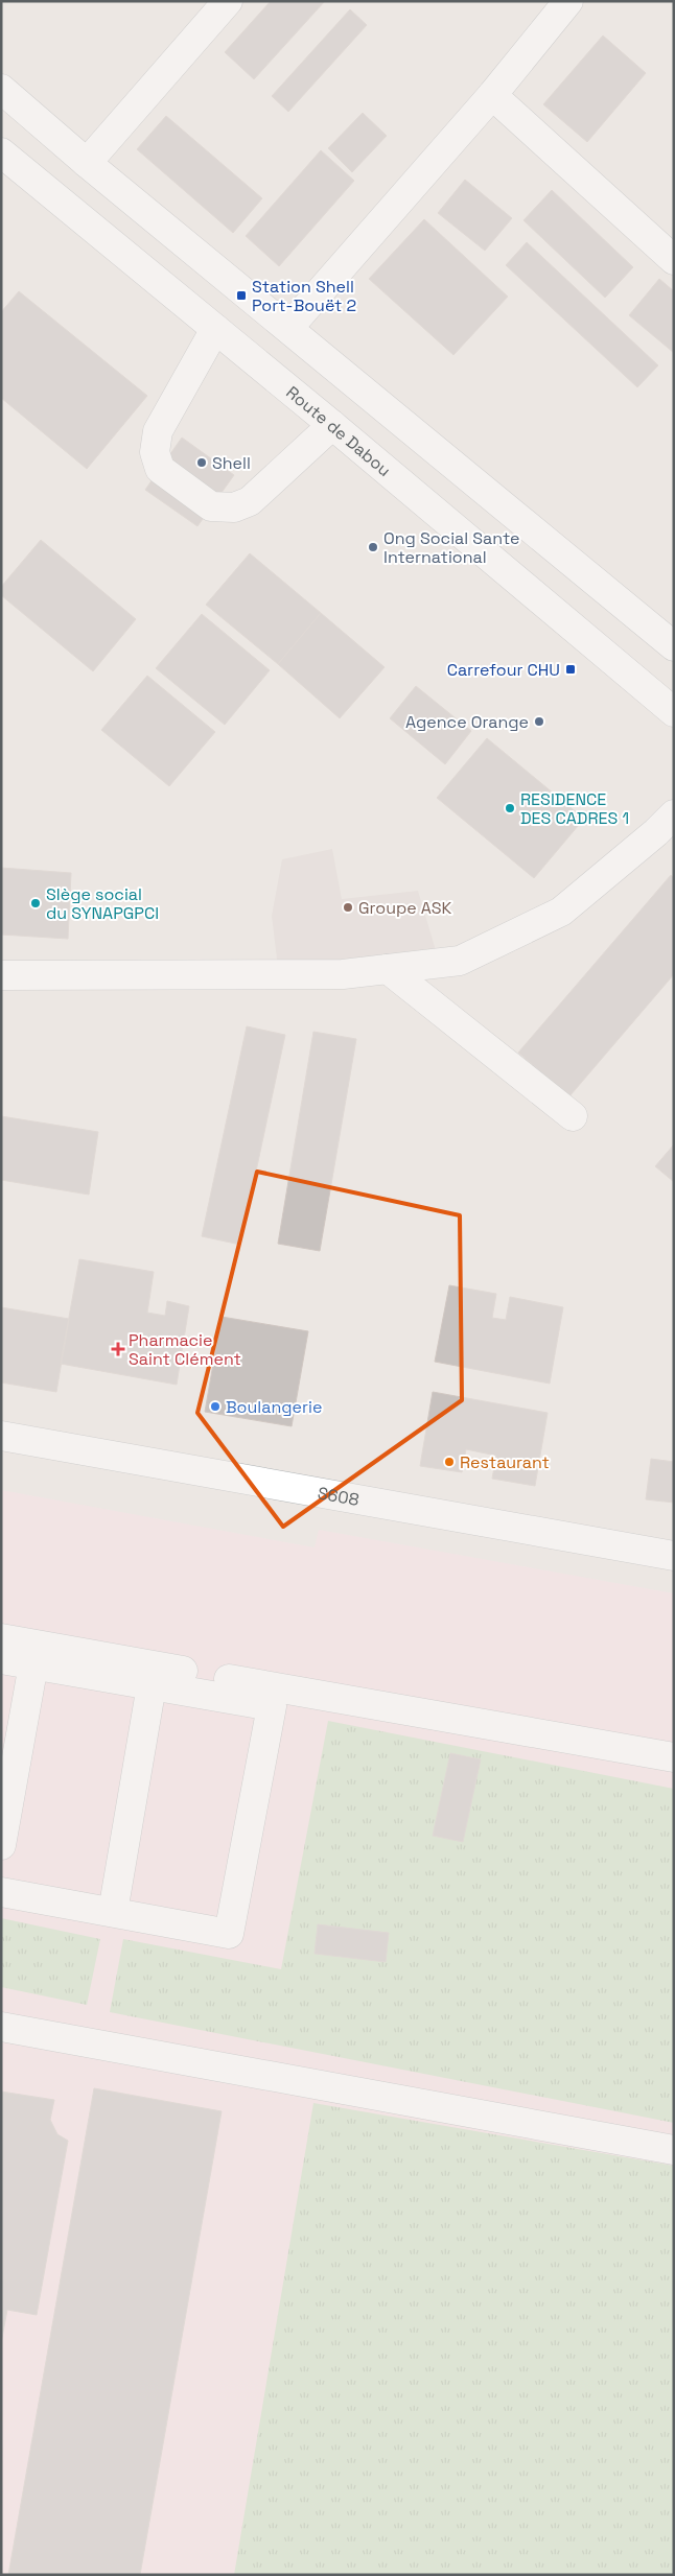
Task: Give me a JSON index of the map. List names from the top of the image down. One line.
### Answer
{"streets":{"street":["Route de Dabou","S608"]},"places":{"transit":["Station Shell Port-Bouët 2","Carrefour CHU"],"other":["Shell","Ong Social Sante International","Agence Orange","RESIDENCE DES CADRES 1","SIège social du SYNAPGPCI","Groupe ASK","Boulangerie","Restaurant"],"health":["Pharmacie Saint Clément"]}}
